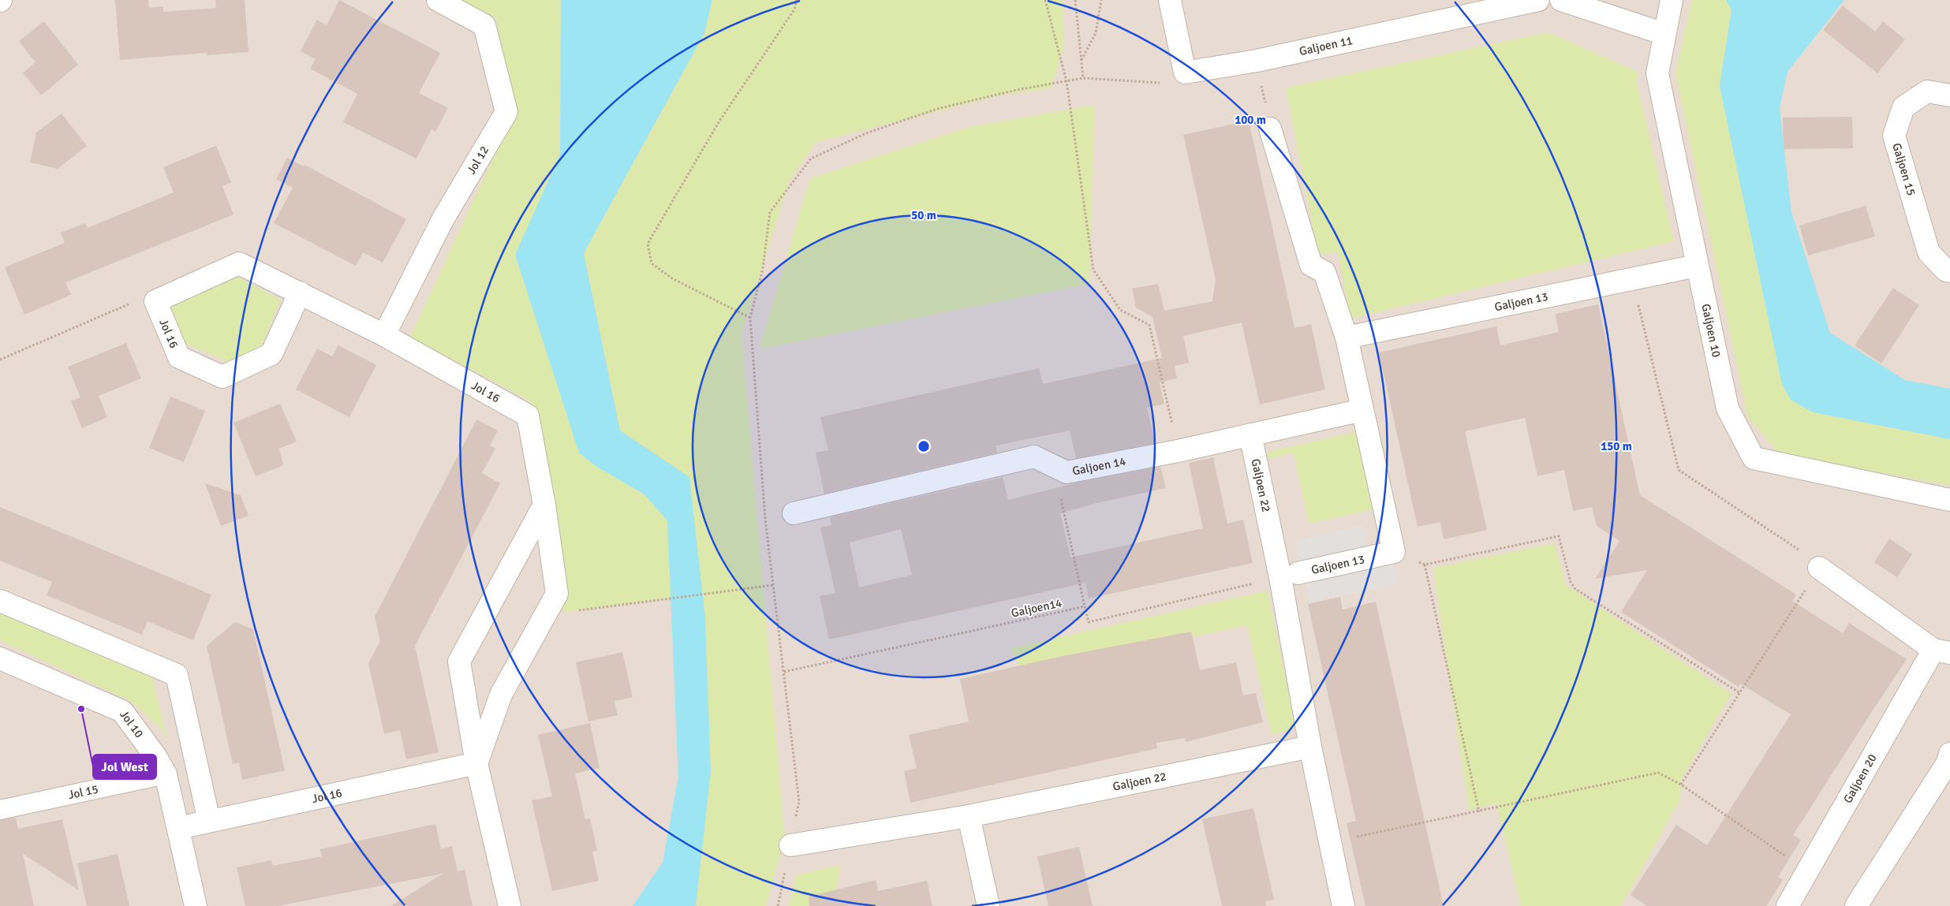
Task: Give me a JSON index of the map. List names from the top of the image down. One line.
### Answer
{"streets":{"street":["Galjoen 11","Jol 12","Galjoen 15","Galjoen 13","Galjoen 10","Jol 16","Galjoen 14","Galjoen 22","Jol 10","Galjoen 20","Jol 15"],"path":["Galjoen14"]},"crossings":[["Jol 12","Jol 16"],["Galjoen 13","Galjoen 10"],["Galjoen 13","Galjoen 22"],["Jol 16","Jol 10"],["Galjoen 14","Galjoen 22"],["Jol 10","Jol 15"]],"places":["Jol West"],"rings":["100 m","50 m","150 m"]}
